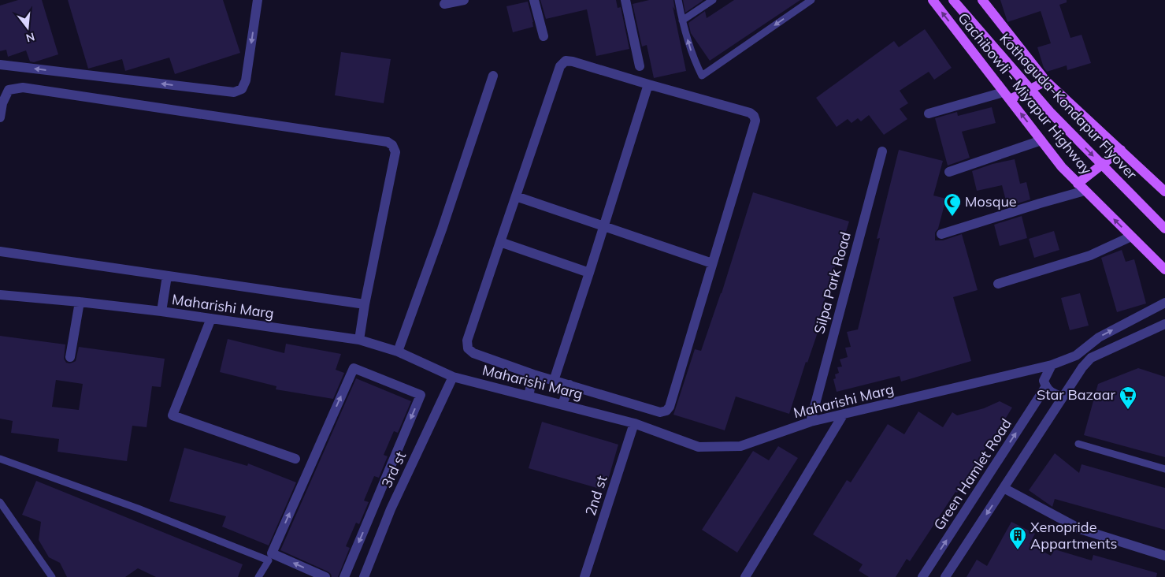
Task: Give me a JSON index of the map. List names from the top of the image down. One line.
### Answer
{"streets":{"main road":["Gachibowli - Miyapur Highway","Kothaguda-Kondapur Flyover"],"street":["Silpa Park Road","Maharishi Marg","3rd st","Green Hamlet Road","2nd st"]},"crossings":[["Silpa Park Road","Maharishi Marg"],["Maharishi Marg","3rd st"],["Maharishi Marg","Green Hamlet Road"],["Maharishi Marg","2nd st"]],"one_way":["Kothaguda-Kondapur Flyover"],"places":{"mosque":["Mosque"],"supermarket":["Star Bazaar"],"building":["Xenopride Appartments"]},"north":"bottom"}
